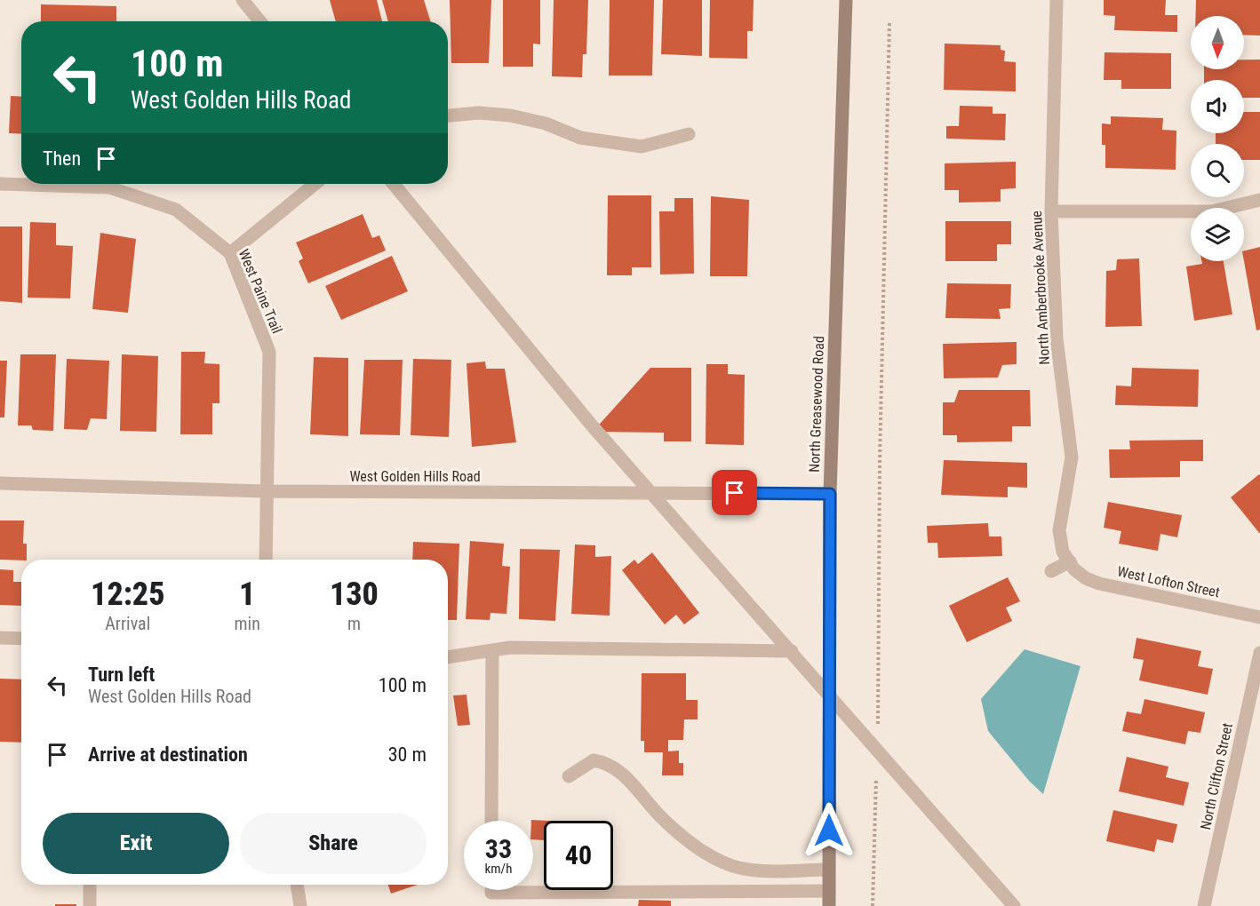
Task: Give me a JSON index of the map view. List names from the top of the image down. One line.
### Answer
{"streets":{"street":["North Amberbrooke Avenue","West Paine Trail","North Greasewood Road","West Golden Hills Road","West Lofton Street","North Clifton Street"]},"crossings":[["North Amberbrooke Avenue","West Lofton Street"],["West Paine Trail","West Golden Hills Road"],["North Greasewood Road","West Golden Hills Road"]],"north":"bottom","page":{"turn":["100 m","West Golden Hills Road"],"then":"Then","eta":["12:25","Arrival","1","min","130","m"],"list":[{"name":"Turn left","note":"West Golden Hills Road","value":"100 m"},{"name":"Arrive at destination","value":"30 m"}],"buttons":["Exit","Share"],"speed":"33 km/h","limit":"40"}}
